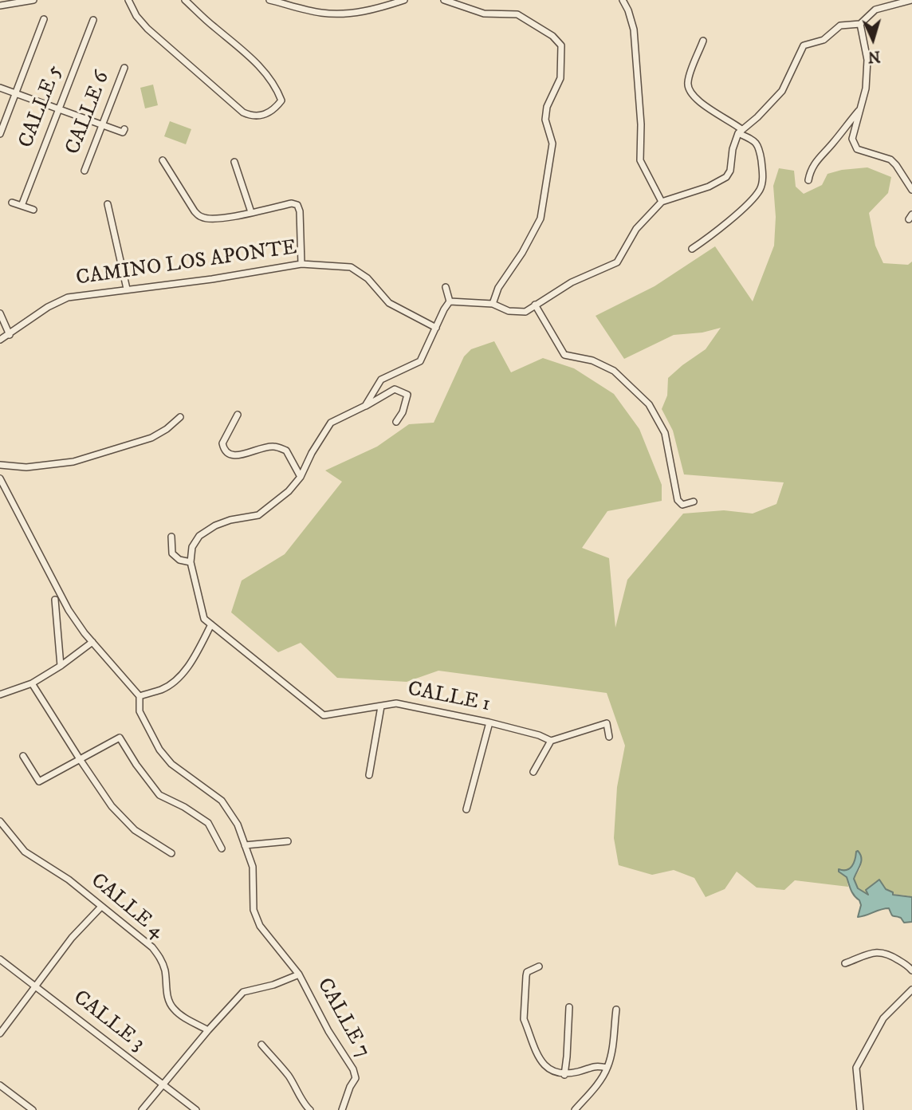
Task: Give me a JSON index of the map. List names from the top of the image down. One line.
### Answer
{"streets":{"street":["CALLE 5","CALLE 6","CAMINO LOS APONTE","CALLE 1","CALLE 4","CALLE 7","CALLE 3"]},"north":"bottom"}
